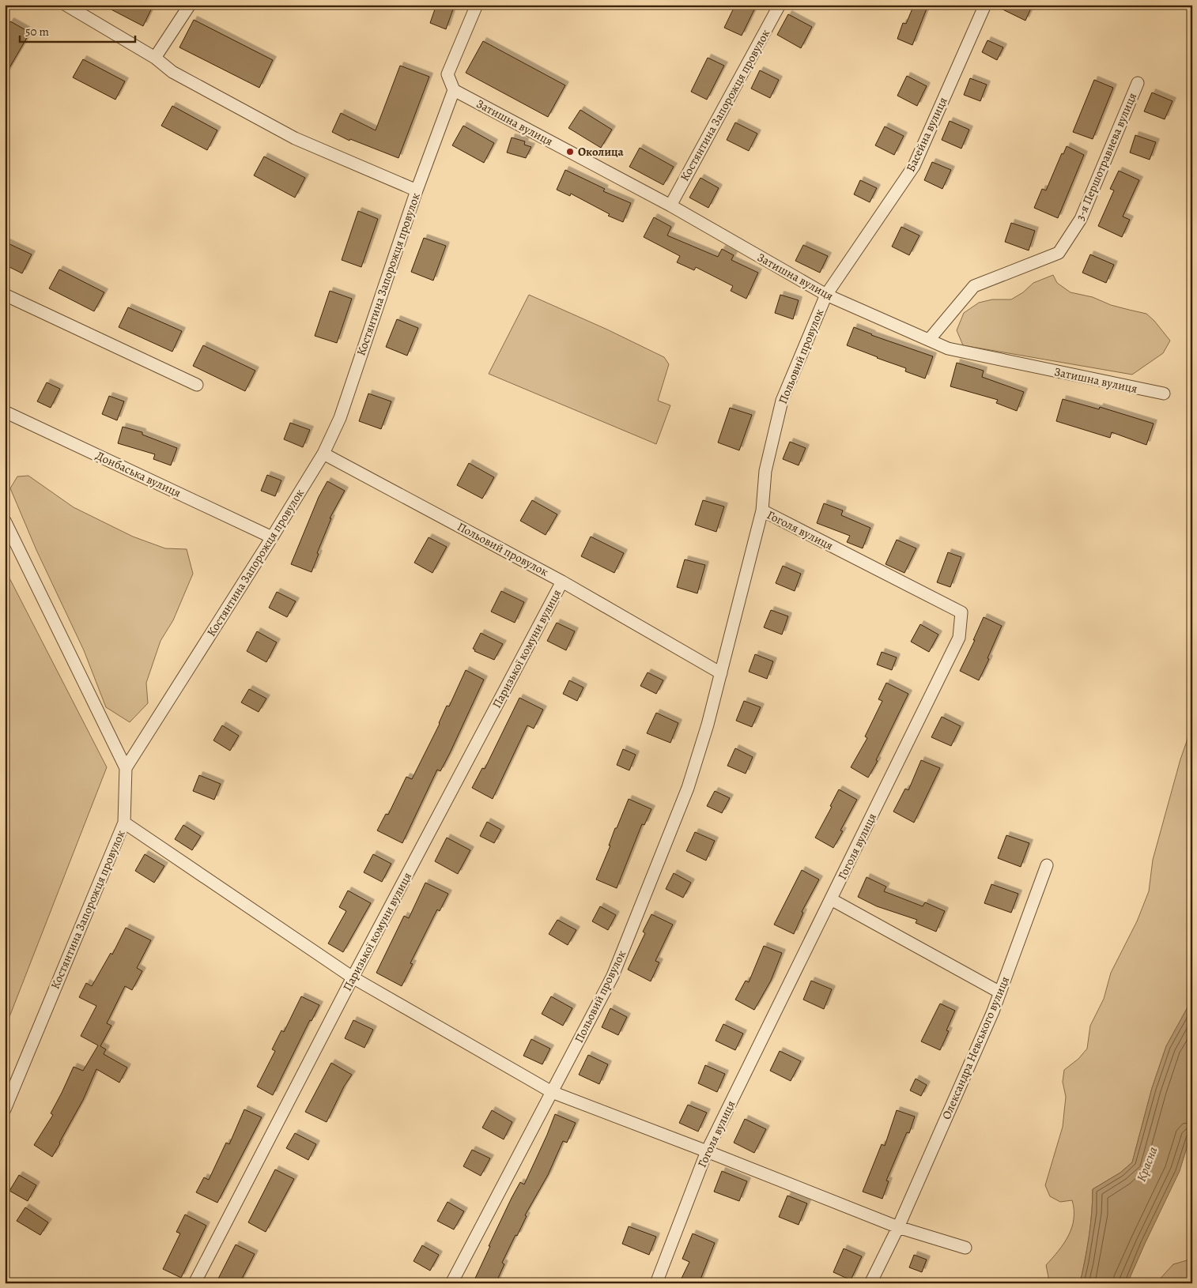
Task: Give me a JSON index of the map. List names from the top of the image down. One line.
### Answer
{"streets":{"street":["Костянтина Запорожця провулок","Затишна вулиця","Басейна вулиця","3-я Першотравнева вулиця","Польовий провулок","Донбаська вулиця","Гоголя вулиця","Паризької комуни вулиця","Олександра Невського вулиця"]},"crossings":[["Костянтина Запорожця провулок","Затишна вулиця"],["Костянтина Запорожця провулок","Польовий провулок"],["Костянтина Запорожця провулок","Донбаська вулиця"],["Затишна вулиця","Басейна вулиця"],["Затишна вулиця","3-я Першотравнева вулиця"],["Затишна вулиця","Польовий провулок"],["Басейна вулиця","Польовий провулок"],["Польовий провулок","Гоголя вулиця"],["Польовий провулок","Паризької комуни вулиця"]],"water":["Красна"],"places":["Околица"],"scale_bar":"50 m"}
